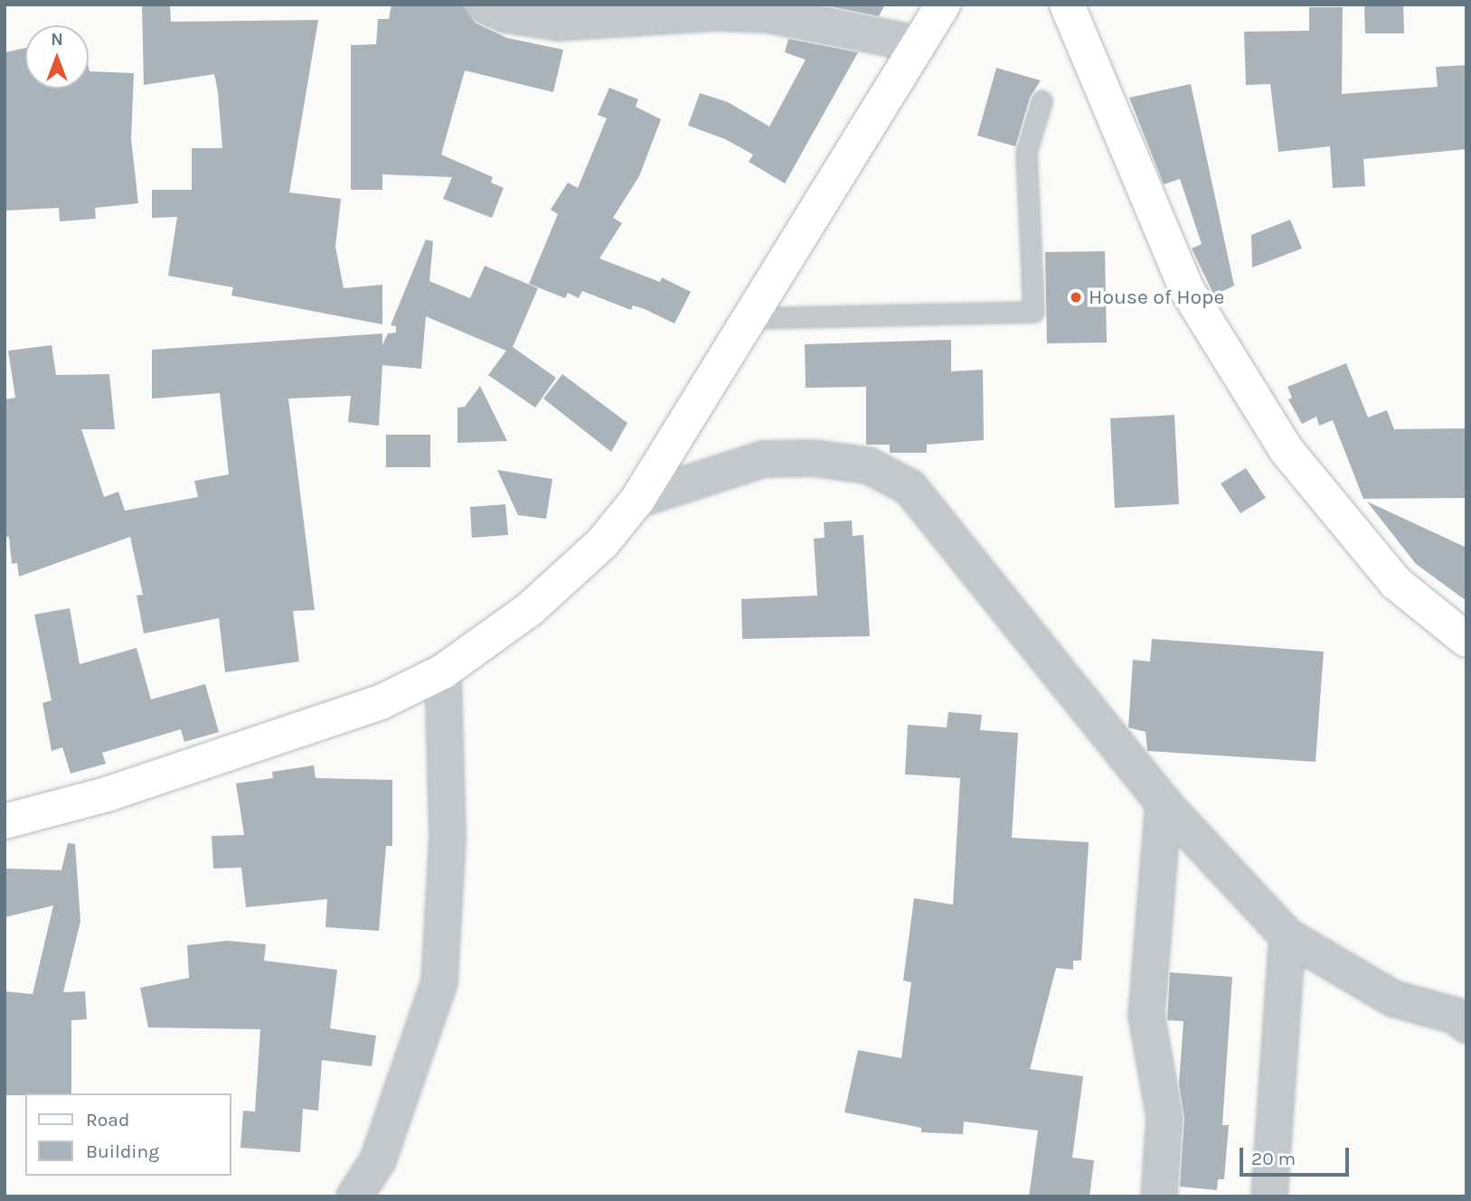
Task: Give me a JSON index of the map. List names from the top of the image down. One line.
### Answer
{"places":["House of Hope"],"legend":["Road","Building"],"scale_bar":"20 m","north":"top"}
